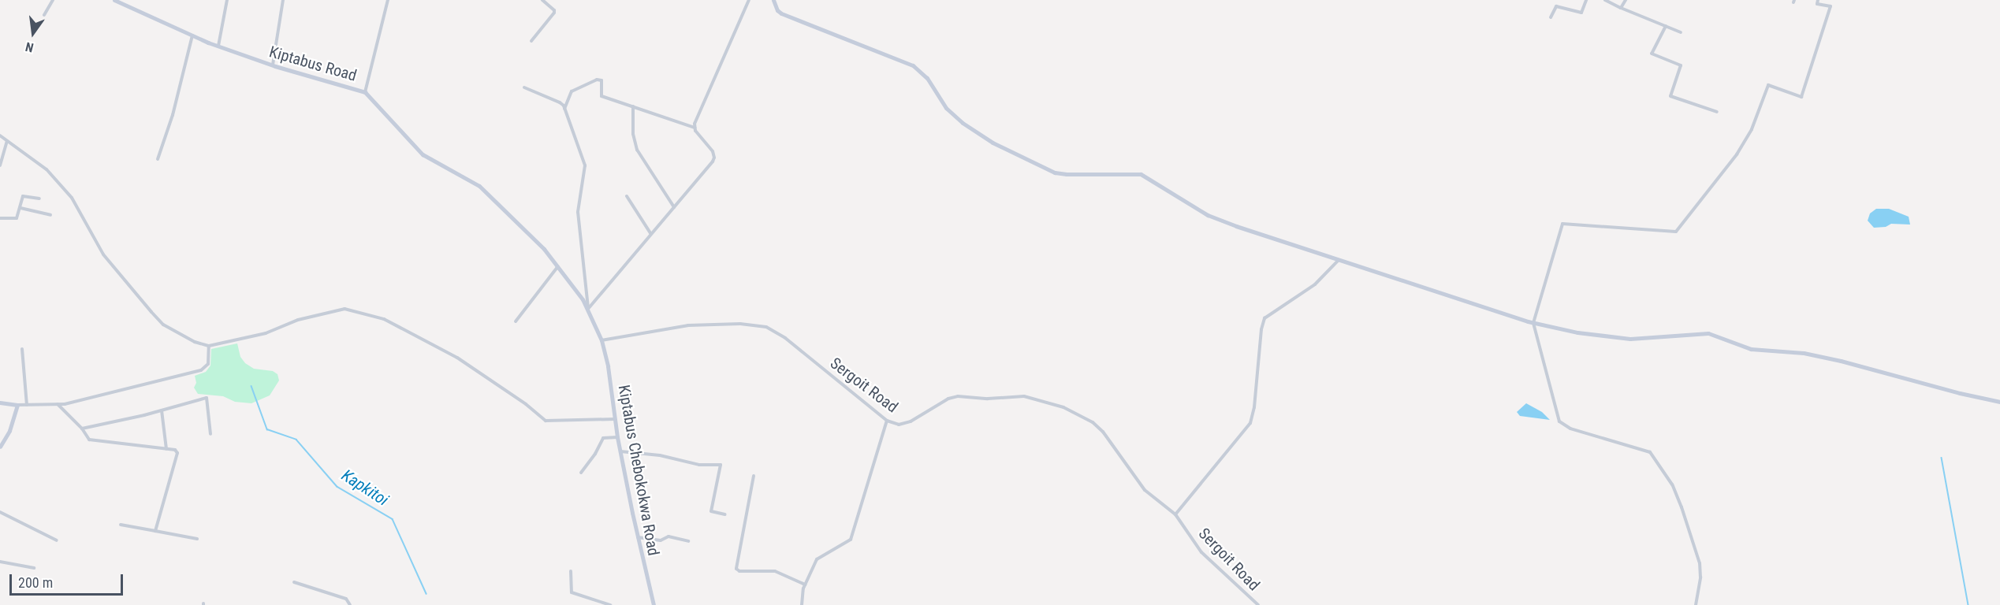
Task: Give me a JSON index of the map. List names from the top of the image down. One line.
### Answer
{"streets":{"street":["Kiptabus Road","Sergoit Road","Kiptabus Chebokokwa Road"]},"crossings":[["Kiptabus Road","Sergoit Road"],["Kiptabus Road","Kiptabus Chebokokwa Road"],["Sergoit Road","Kiptabus Chebokokwa Road"]],"water":["Kapkitoi"],"scale_bar":"200 m","north":"bottom"}
